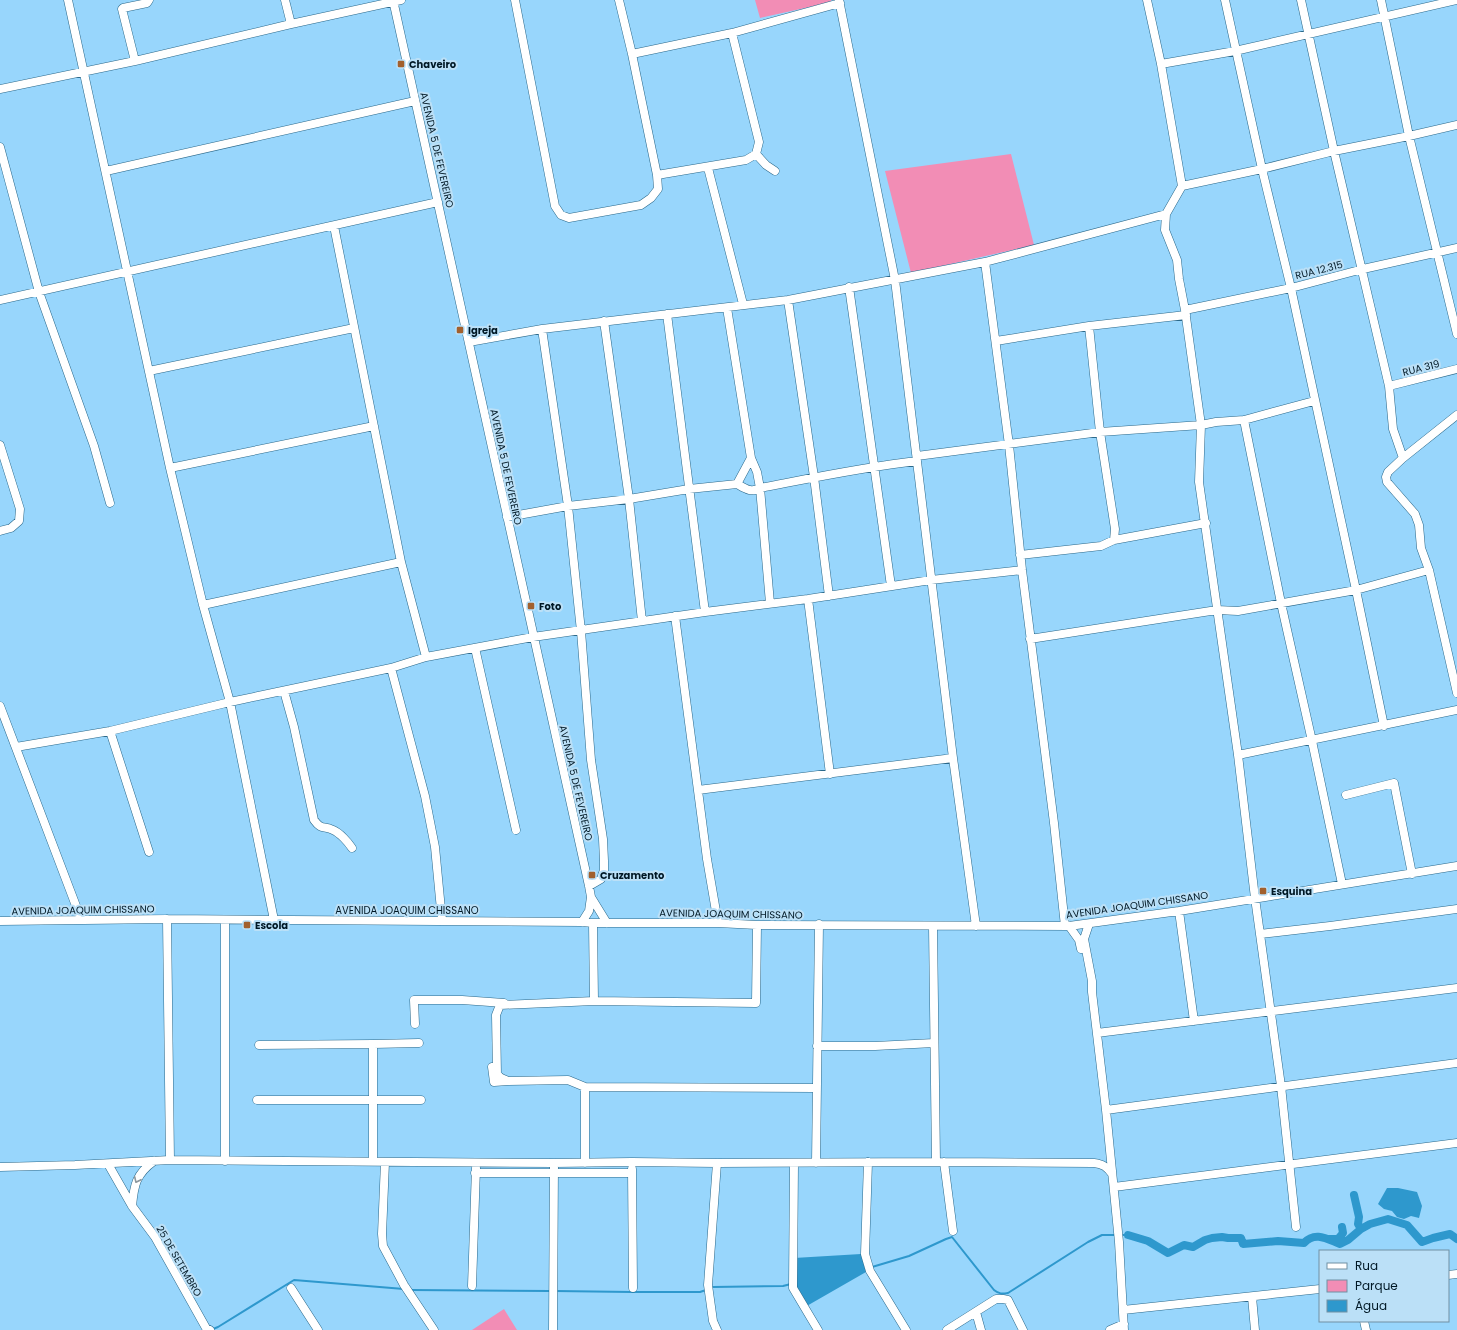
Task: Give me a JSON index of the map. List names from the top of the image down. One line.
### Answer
{"streets":{"street":["AVENIDA 5 DE FEVEREIRO","RUA 12.315","RUA 319","AVENIDA JOAQUIM CHISSANO","25 DE SETEMBRO"]},"places":{"transit":["Chaveiro","Igreja","Foto","Cruzamento","Esquina","Escola"]},"legend":["Rua","Parque","Água"]}
